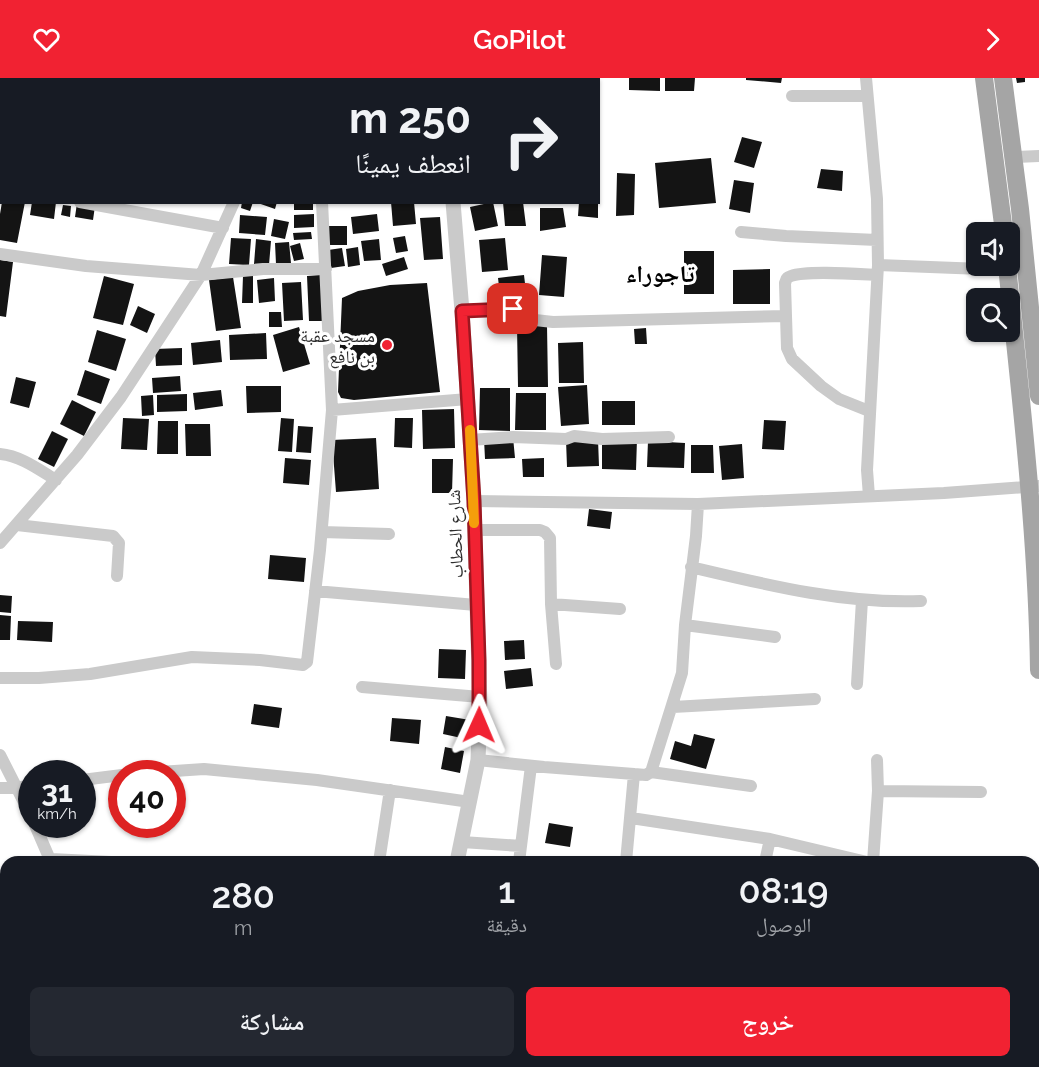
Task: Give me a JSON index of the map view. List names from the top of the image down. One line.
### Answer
{"streets":{"street":["شارع الحطاب"]},"districts":["تاجوراء"],"places":["مسجد عقبة بن نافع"],"page":{"header":"GoPilot","turn":["250 m","انعطف يمينًا"],"speed":"31 km/h","limit":"40","eta":["08:19","الوصول","1","دقيقة","280","m"],"buttons":["خروج","مشاركة"]}}
